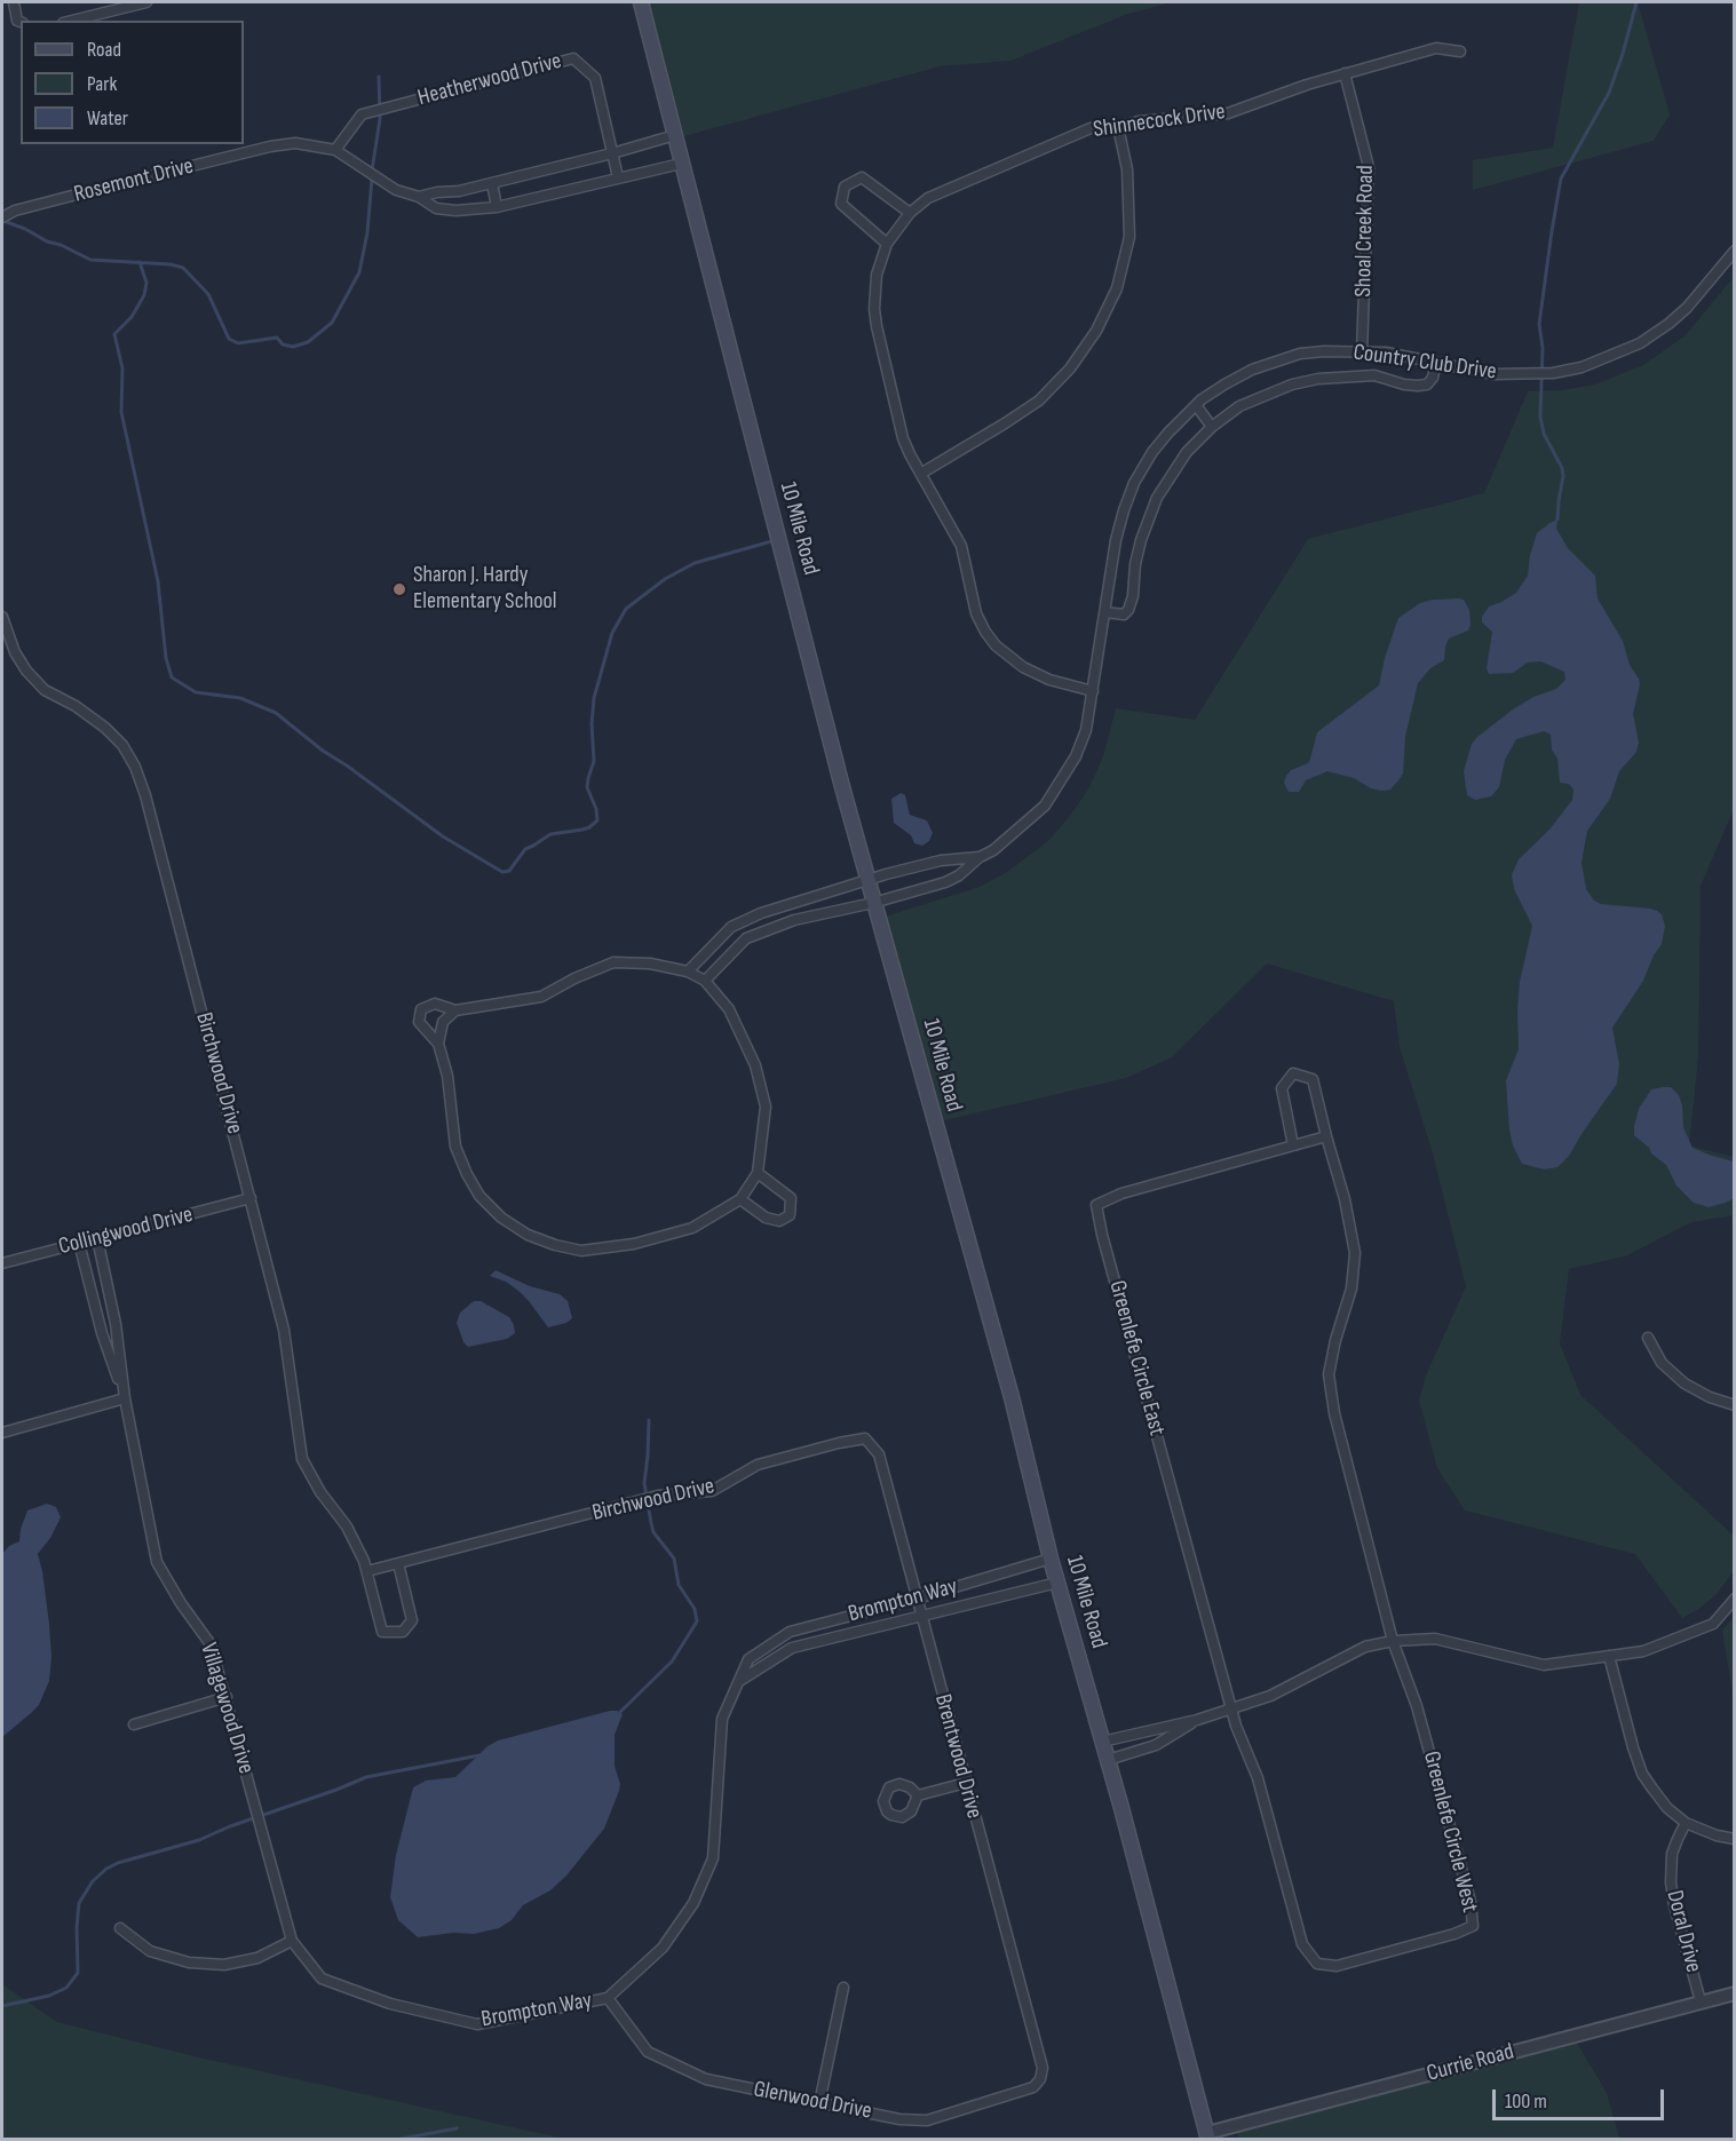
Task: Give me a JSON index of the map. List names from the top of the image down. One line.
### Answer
{"streets":{"main road":["10 Mile Road"],"street":["Heatherwood Drive","Shinnecock Drive","Rosemont Drive","Shoal Creek Road","Country Club Drive","Birchwood Drive","Collingwood Drive","Greenlefe Circle East","Brompton Way","Villagewood Drive","Brentwood Drive","Greenlefe Circle West","Doral Drive","Currie Road","Glenwood Drive"]},"crossings":[["Heatherwood Drive","Rosemont Drive"],["Shinnecock Drive","Shoal Creek Road"],["Shinnecock Drive","Country Club Drive"],["Rosemont Drive","10 Mile Road"],["Shoal Creek Road","Country Club Drive"],["Country Club Drive","10 Mile Road"],["10 Mile Road","Brompton Way"],["10 Mile Road","Currie Road"],["Birchwood Drive","Collingwood Drive"],["Birchwood Drive","Brentwood Drive"],["Collingwood Drive","Villagewood Drive"],["Greenlefe Circle East","Greenlefe Circle West"],["Brompton Way","Villagewood Drive"],["Brompton Way","Brentwood Drive"],["Brompton Way","Glenwood Drive"],["Brentwood Drive","Glenwood Drive"],["Doral Drive","Currie Road"]],"places":["Sharon J. Hardy Elementary School"],"legend":["Road","Park","Water"],"scale_bar":"100 m"}
